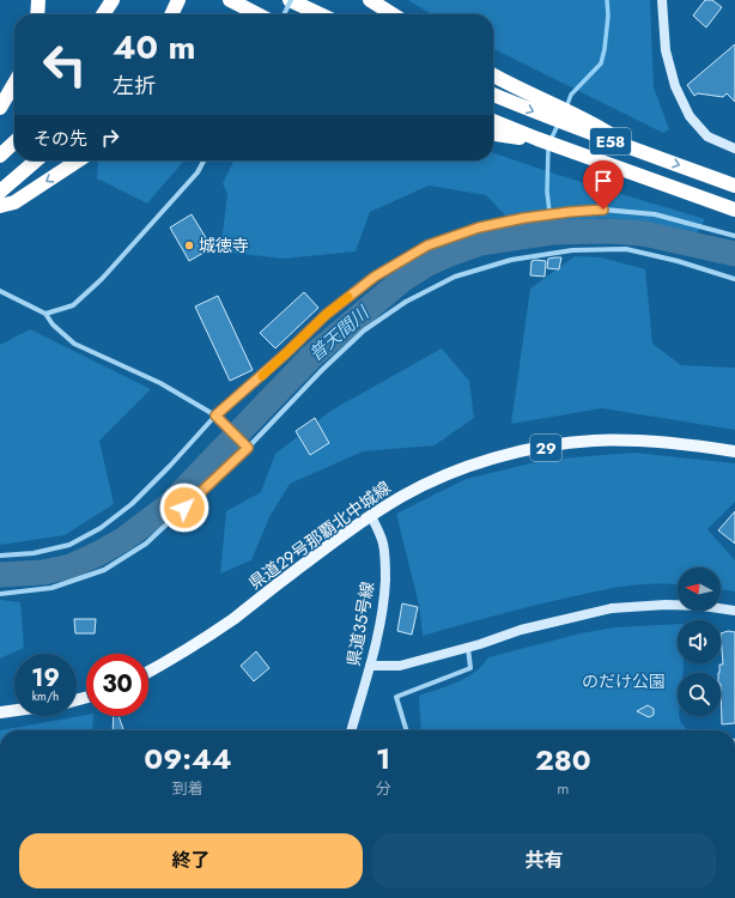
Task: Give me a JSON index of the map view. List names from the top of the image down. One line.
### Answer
{"streets":{"highway":["E58"],"main road":["29","県道29号那覇北中城線"],"street":["県道35号線"]},"crossings":[["県道29号那覇北中城線","県道35号線"]],"water":["普天間川"],"parks":["のだけ公園"],"places":["城徳寺"],"north":"left","page":{"turn":["40 m","左折"],"then":"その先","speed":"19 km/h","limit":"30","eta":["09:44","到着","1","分","280","m"],"buttons":["終了","共有"]}}
